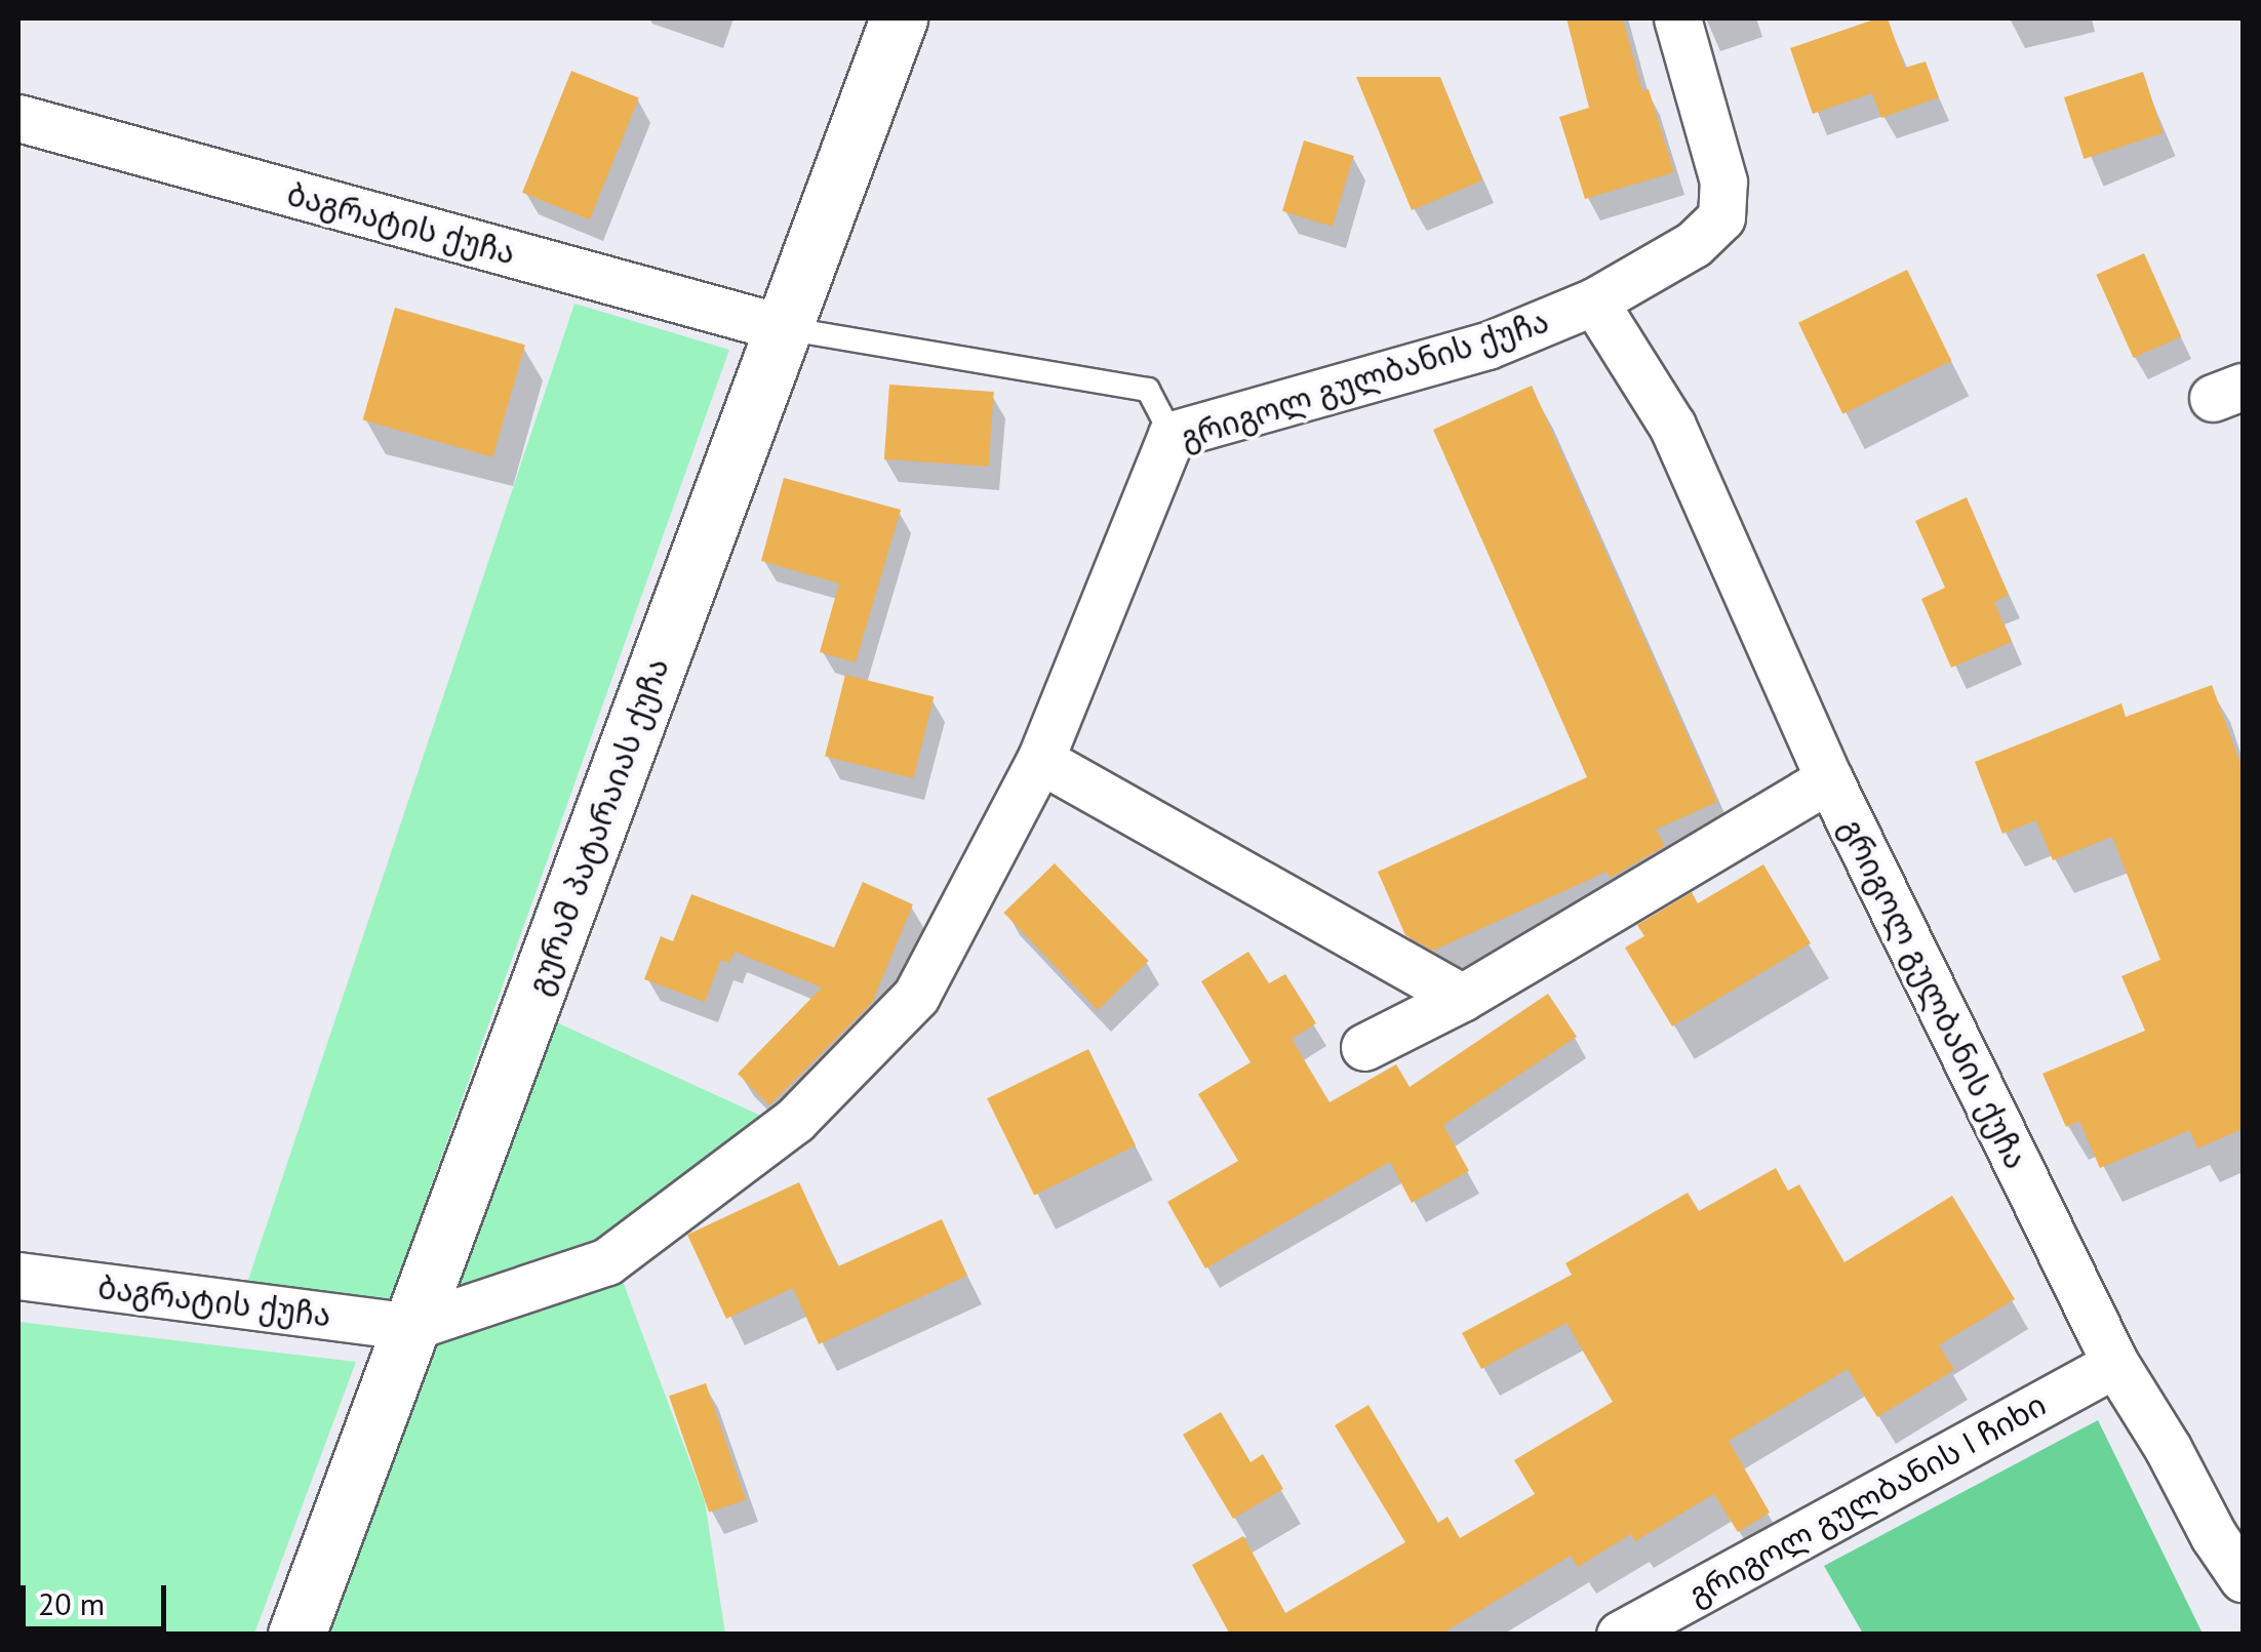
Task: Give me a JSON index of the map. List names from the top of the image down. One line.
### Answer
{"streets":{"street":["ბაგრატის ქუჩა","გრიგოლ გულბანის ქუჩა","გურამ პატარაიას ქუჩა","გრიგოლ გულბანის I ჩიხი"]},"crossings":[["ბაგრატის ქუჩა","გრიგოლ გულბანის ქუჩა"],["ბაგრატის ქუჩა","გურამ პატარაიას ქუჩა"],["გრიგოლ გულბანის ქუჩა","გურამ პატარაიას ქუჩა"],["გრიგოლ გულბანის ქუჩა","გრიგოლ გულბანის I ჩიხი"]],"scale_bar":"20 m"}
